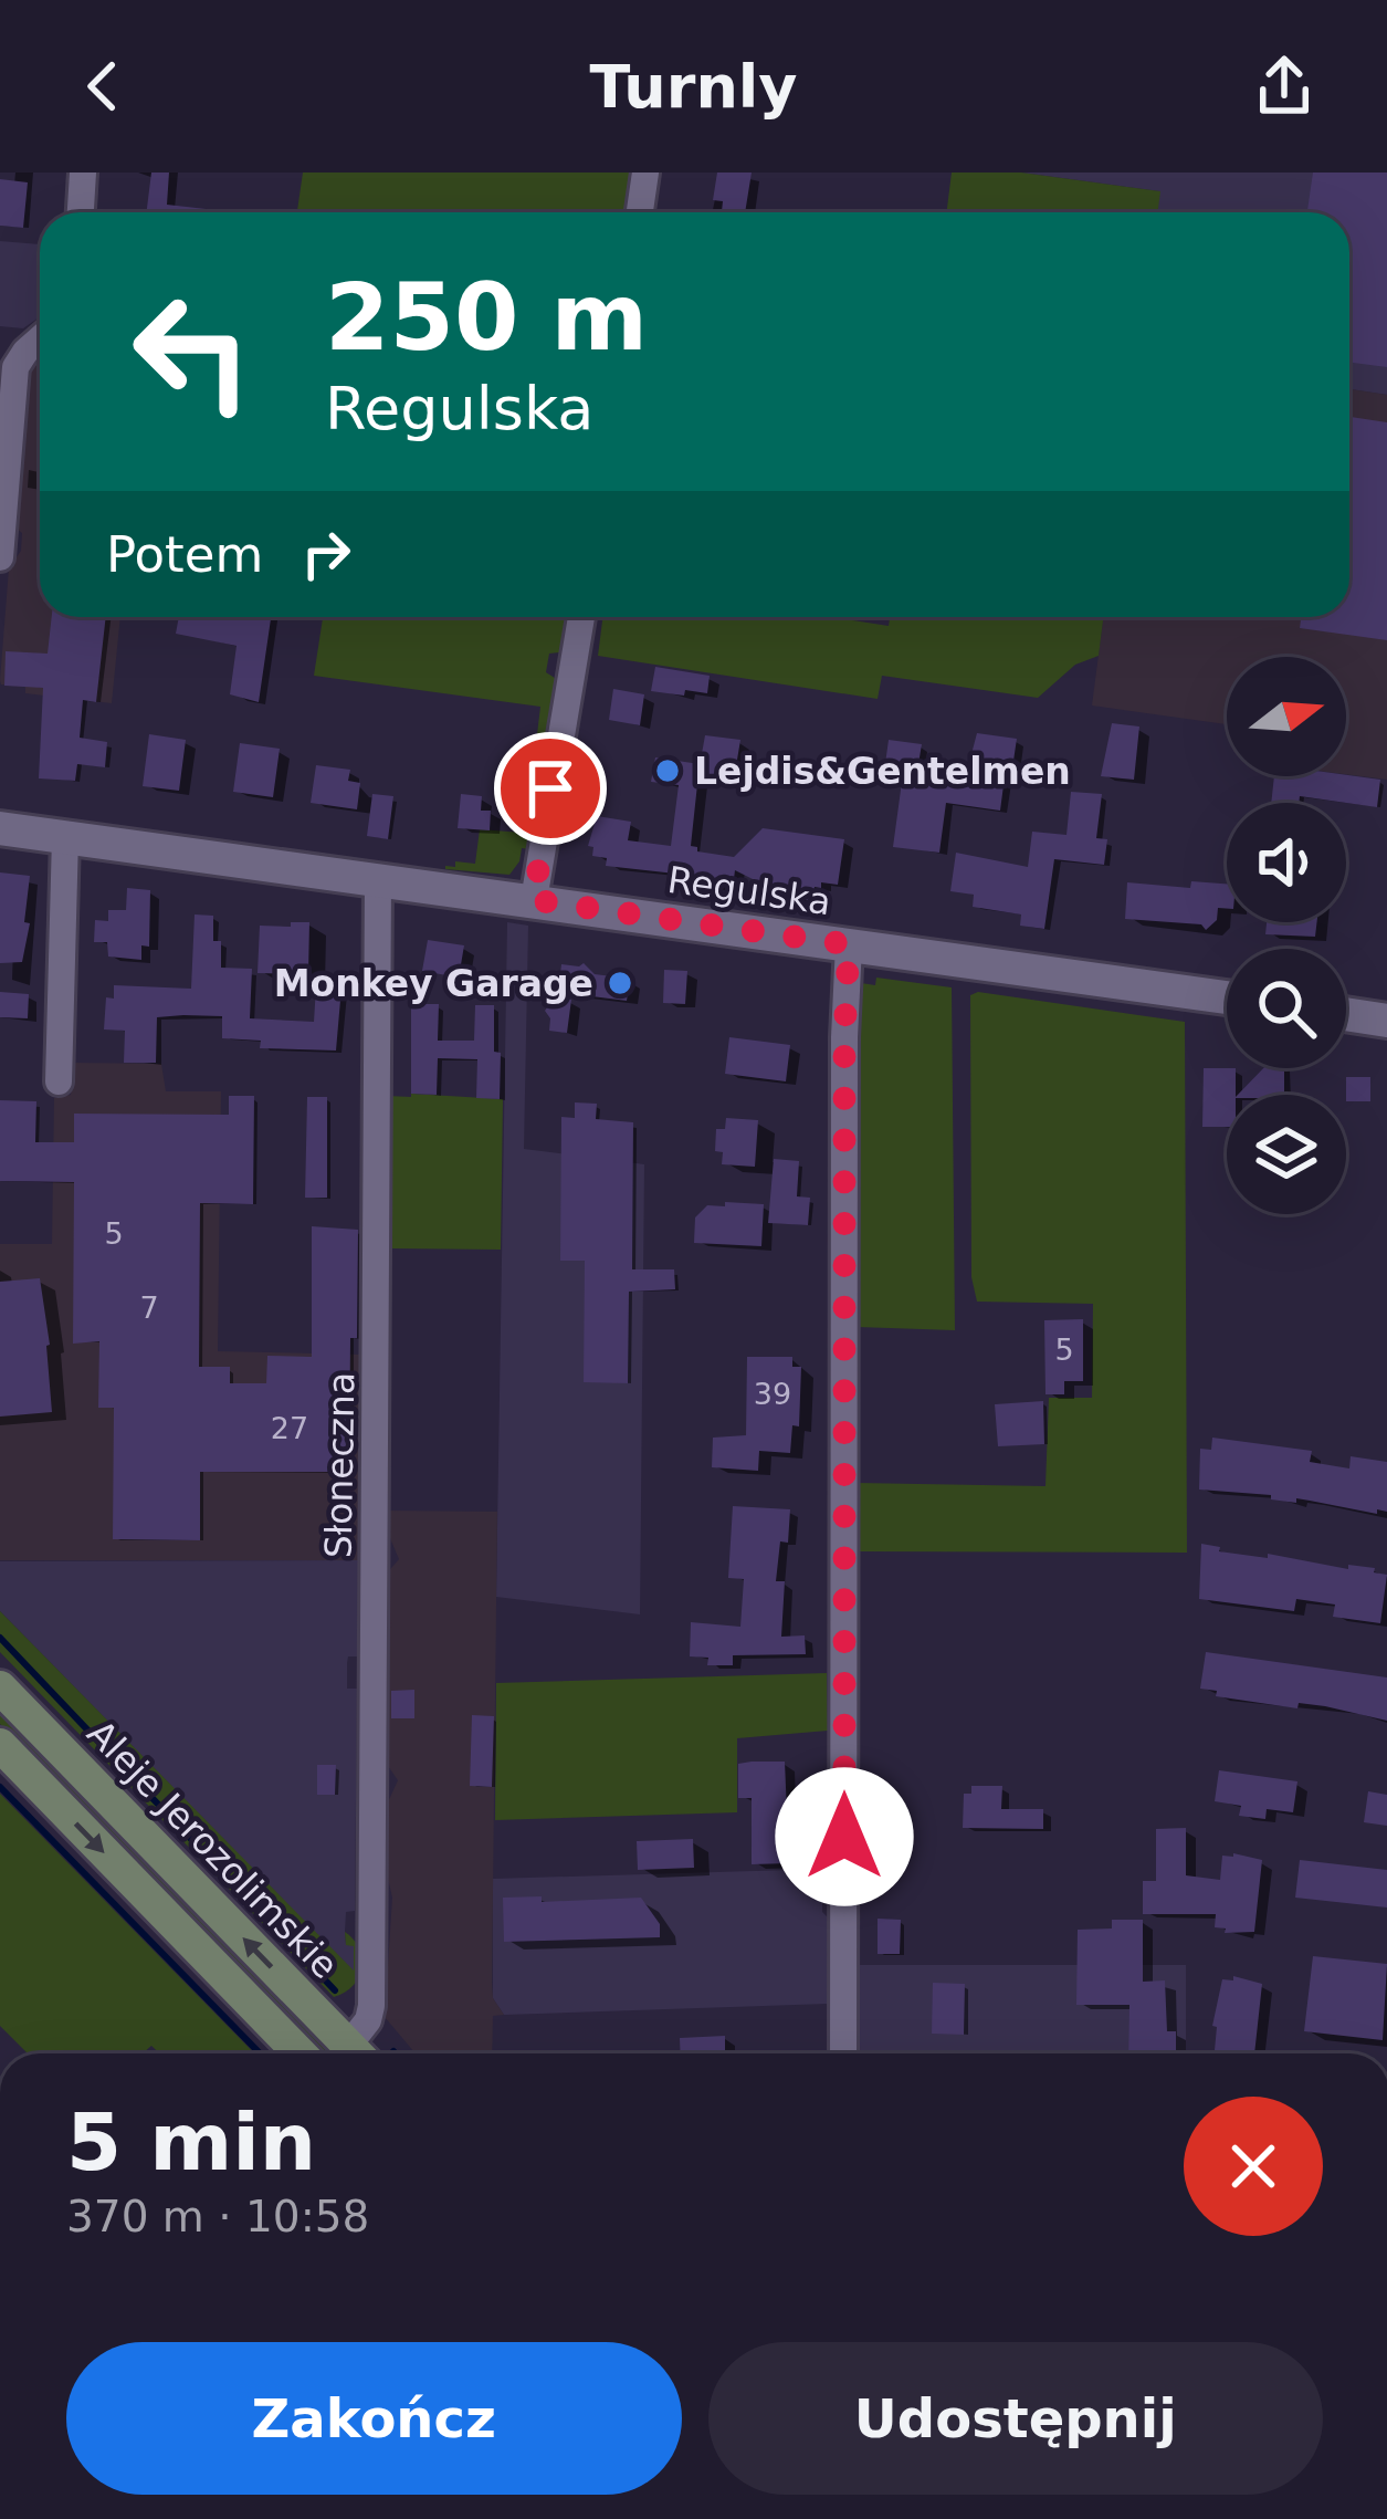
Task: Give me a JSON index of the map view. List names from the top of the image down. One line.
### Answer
{"streets":{"main road":["Aleje Jerozolimskie"],"street":["Regulska","Słoneczna"]},"crossings":[["Regulska","Słoneczna"]],"places":["Lejdis&Gentelmen","Monkey Garage"],"house_numbers":["5","7","5","39","27"],"north":"right","page":{"header":"Turnly","turn":["250 m","Regulska"],"then":"Potem","heading":["5 min","370 m · 10:58"],"buttons":["Zakończ","Udostępnij"]}}
